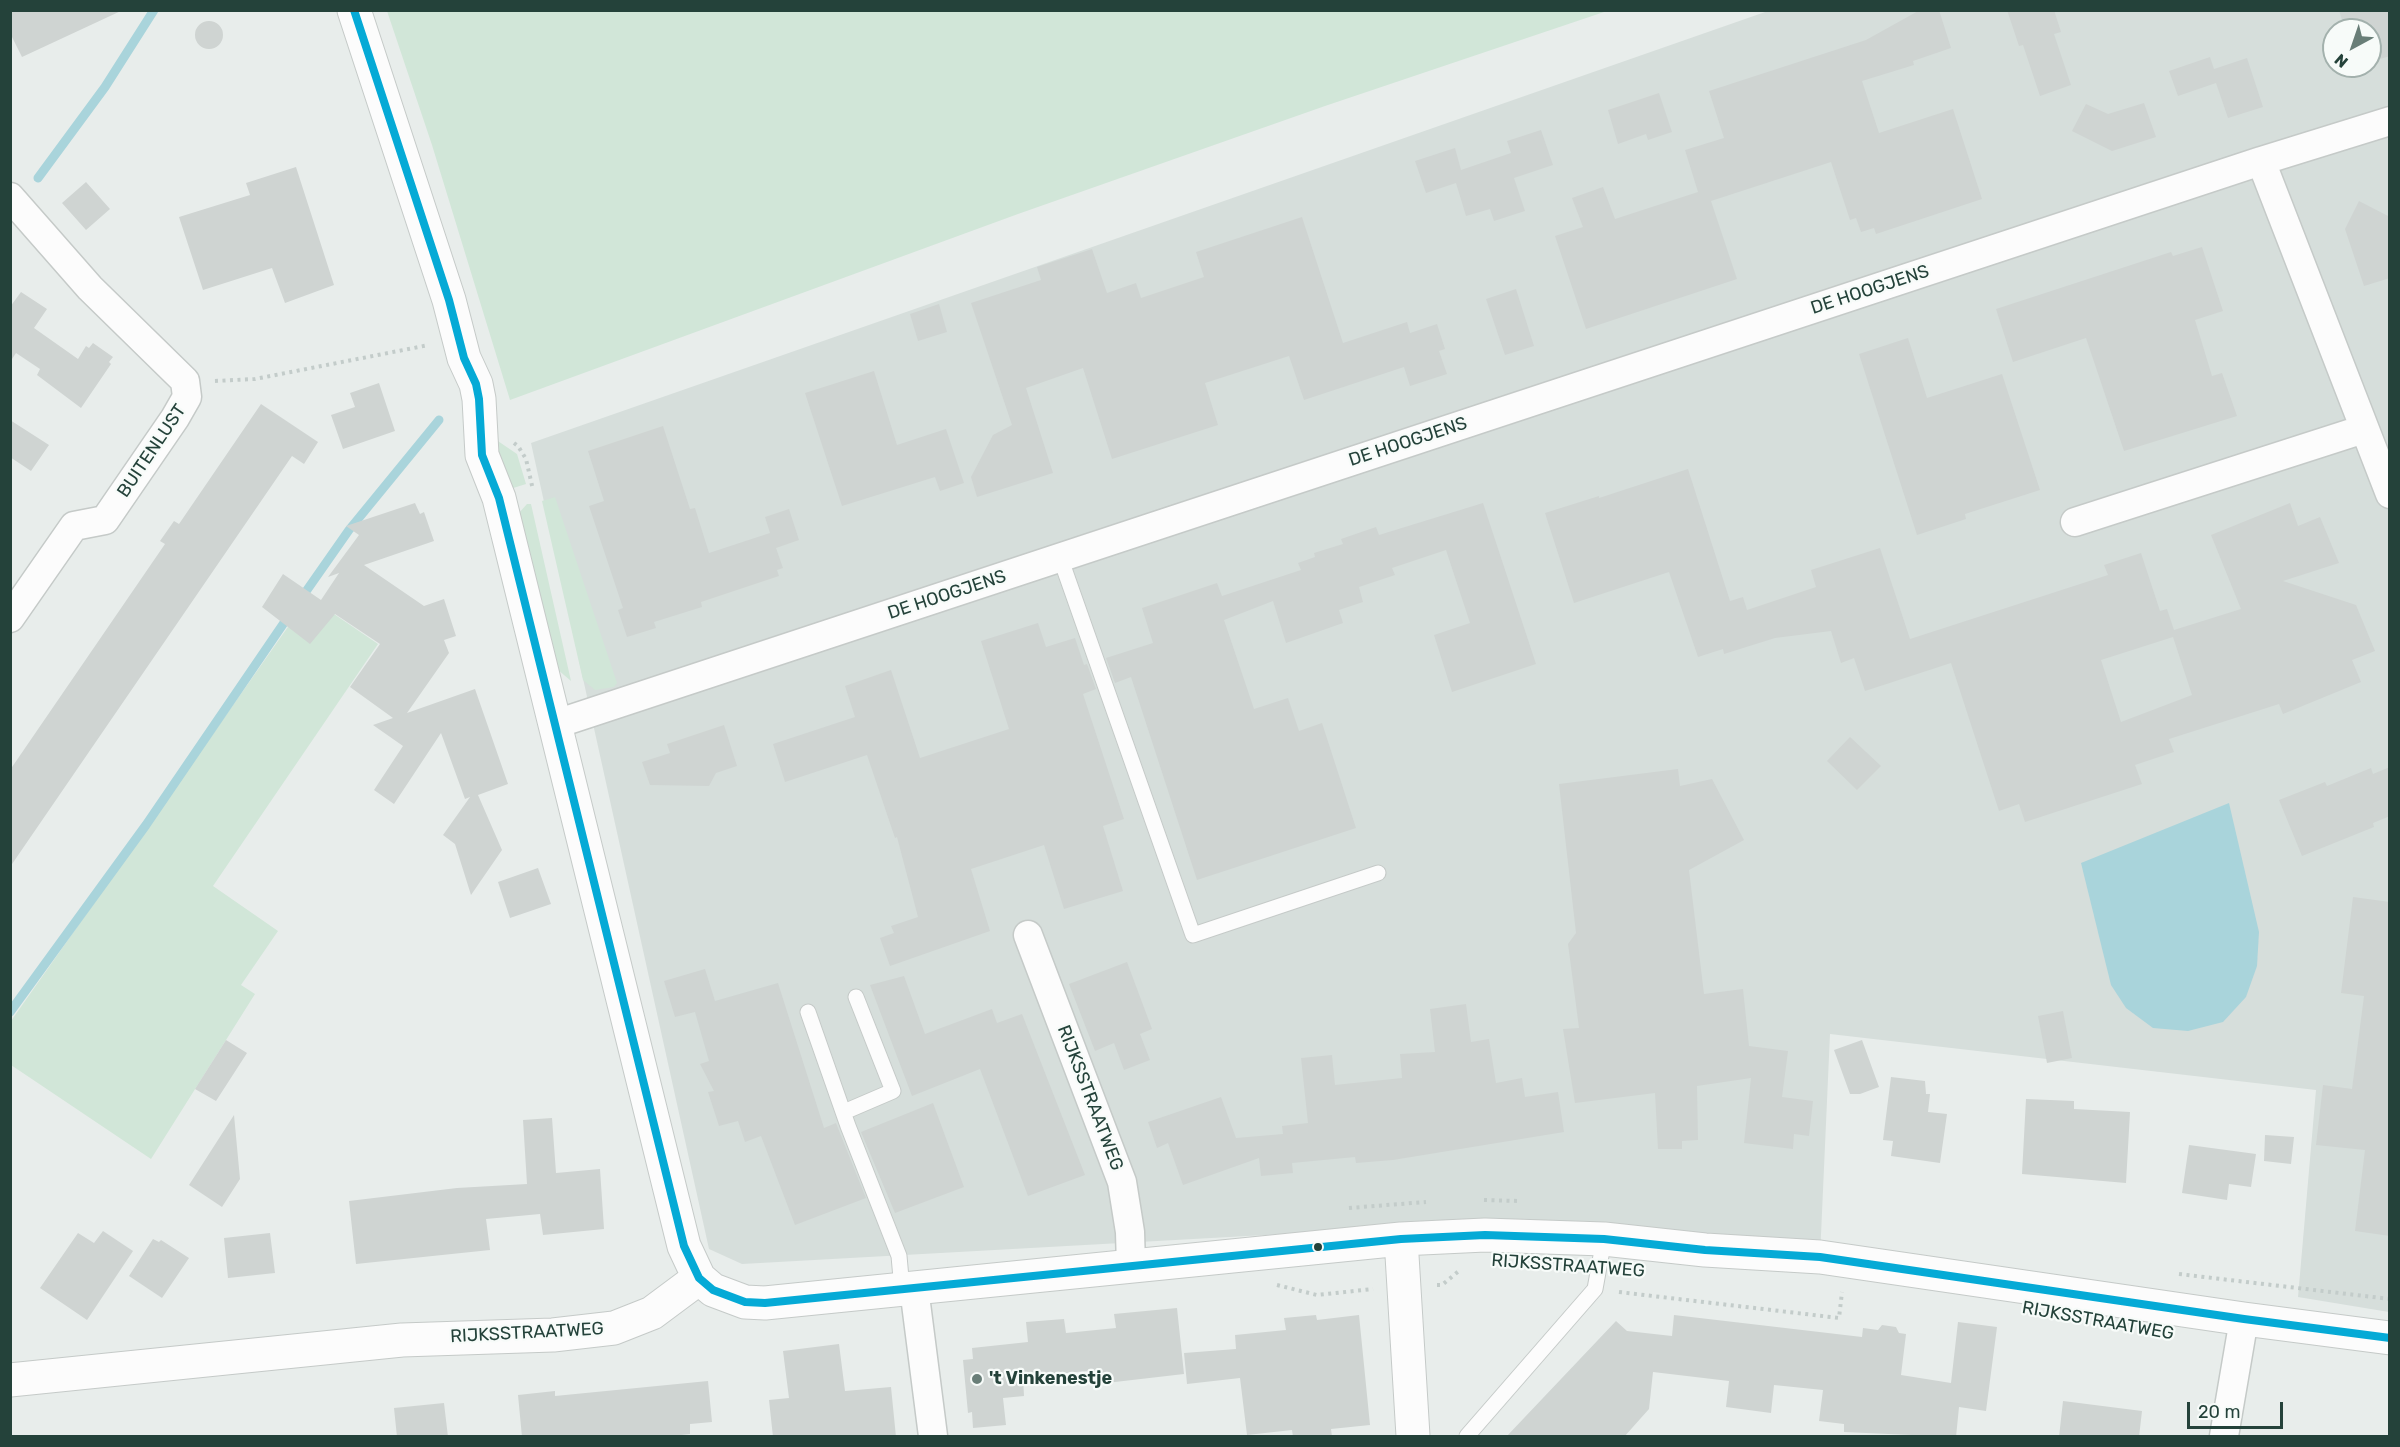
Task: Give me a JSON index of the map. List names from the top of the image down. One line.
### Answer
{"streets":{"street":["DE HOOGJENS","BUITENLUST","RIJKSSTRAATWEG"]},"places":["'t Vinkenestje"],"scale_bar":"20 m","north":"bottom left"}
